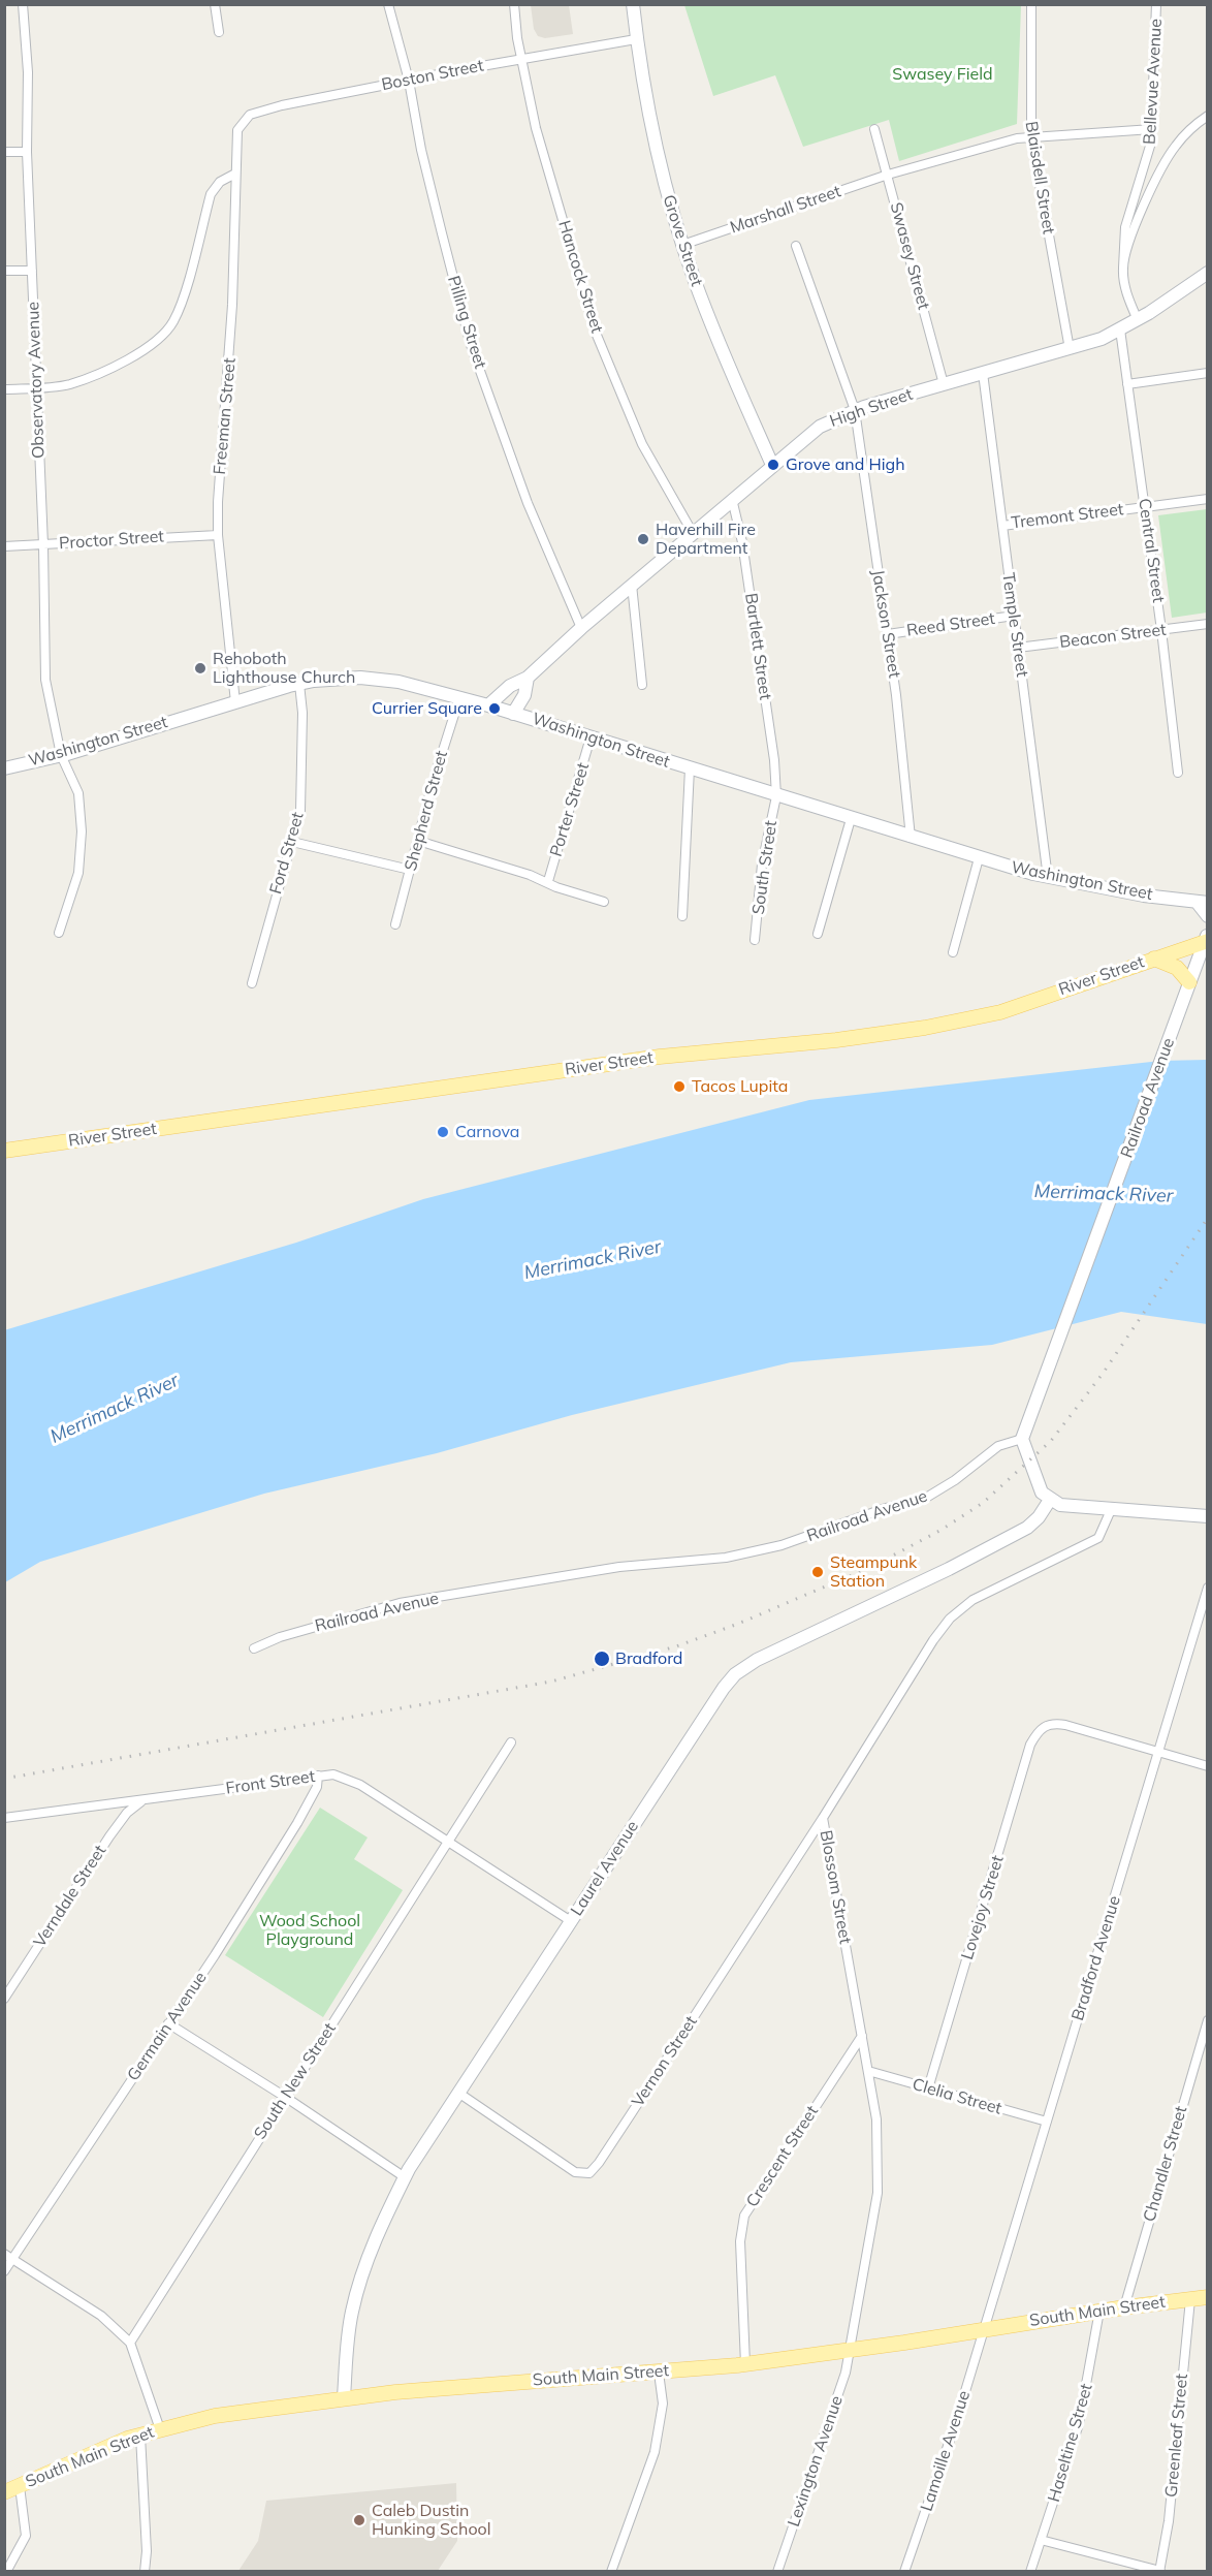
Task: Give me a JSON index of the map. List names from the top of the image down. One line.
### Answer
{"streets":{"main road":["River Street","South Main Street"],"street":["Boston Street","Bellevue Avenue","Blaisdell Street","Marshall Street","Grove Street","Swasey Street","Hancock Street","Pilling Street","Observatory Avenue","High Street","Freeman Street","Tremont Street","Proctor Street","Central Street","Jackson Street","Reed Street","Temple Street","Beacon Street","Bartlett Street","Washington Street","Porter Street","Shepherd Street","Ford Street","South Street","Railroad Avenue","Front Street","Laurel Avenue","Blossom Street","Verndale Street","Lovejoy Street","Bradford Avenue","Germain Avenue","Vernon Street","South New Street","Clelia Street","Crescent Street","Chandler Street","Greenleaf Street","Haseltine Street","Lamoille Avenue","Lexington Avenue"]},"crossings":[["Boston Street","Grove Street"],["Boston Street","Hancock Street"],["Boston Street","Pilling Street"],["Boston Street","Freeman Street"],["Blaisdell Street","Marshall Street"],["Blaisdell Street","High Street"],["Marshall Street","Grove Street"],["Marshall Street","Swasey Street"],["Grove Street","High Street"],["Swasey Street","High Street"],["Hancock Street","High Street"],["Pilling Street","High Street"],["Observatory Avenue","Proctor Street"],["Observatory Avenue","Washington Street"],["High Street","Central Street"],["High Street","Jackson Street"],["High Street","Temple Street"],["High Street","Bartlett Street"],["High Street","Washington Street"],["Freeman Street","Proctor Street"],["Freeman Street","Washington Street"],["Tremont Street","Central Street"],["Tremont Street","Temple Street"],["Central Street","Beacon Street"],["Jackson Street","Reed Street"],["Jackson Street","Washington Street"],["Reed Street","Temple Street"],["Temple Street","Beacon Street"],["Temple Street","Washington Street"],["Bartlett Street","Washington Street"],["Bartlett Street","South Street"],["Washington Street","Porter Street"],["Washington Street","Shepherd Street"],["Washington Street","Ford Street"],["Washington Street","South Street"],["River Street","Railroad Avenue"],["Front Street","Laurel Avenue"],["Front Street","Verndale Street"],["Front Street","Germain Avenue"],["Front Street","South New Street"],["Laurel Avenue","Vernon Street"],["Laurel Avenue","South Main Street"],["Blossom Street","Vernon Street"],["Blossom Street","Clelia Street"],["Blossom Street","Crescent Street"],["Blossom Street","South Main Street"],["Blossom Street","Lexington Avenue"],["Lovejoy Street","Bradford Avenue"],["Lovejoy Street","Clelia Street"],["Bradford Avenue","Clelia Street"],["Bradford Avenue","South Main Street"],["Bradford Avenue","Lamoille Avenue"],["Crescent Street","South Main Street"],["Chandler Street","South Main Street"],["South Main Street","Greenleaf Street"],["South Main Street","Haseltine Street"],["South Main Street","Lamoille Avenue"],["South Main Street","Lexington Avenue"]],"water":["Merrimack River"],"parks":["Swasey Field","Wood School Playground"],"places":["Grove and High","Haverhill Fire Department","Rehoboth Lighthouse Church","Currier Square","Tacos Lupita","Carnova","Steampunk Station","Bradford","Caleb Dustin Hunking School"]}
